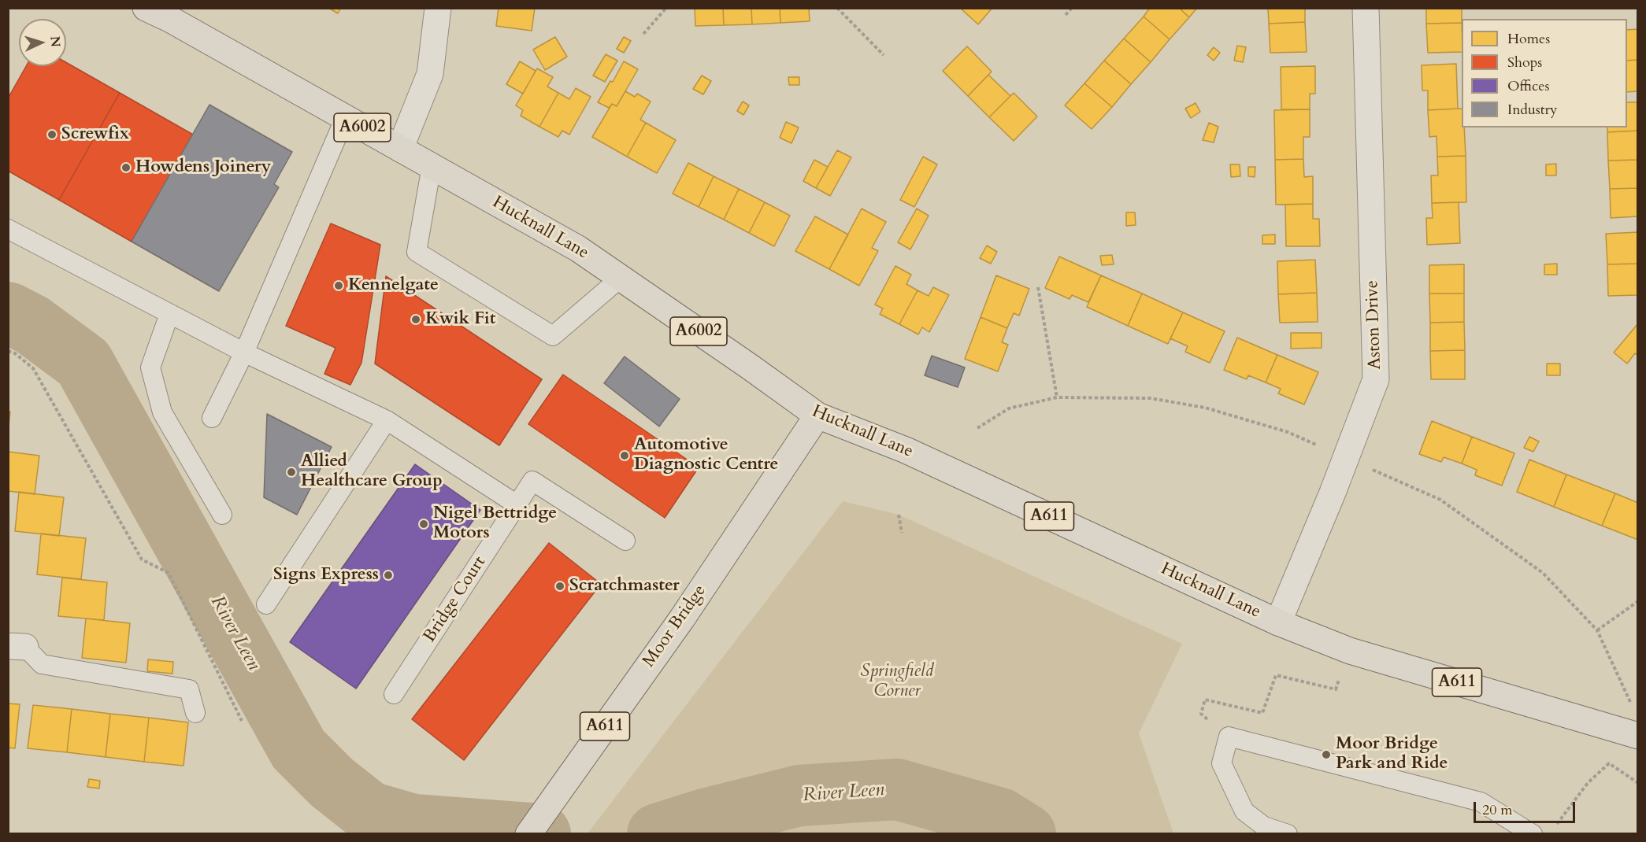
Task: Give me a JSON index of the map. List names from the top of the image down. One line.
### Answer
{"streets":{"main road":["A6002","Hucknall Lane","A611","Moor Bridge"],"street":["Aston Drive"],"lane":["Bridge Court"]},"crossings":[["Hucknall Lane","Aston Drive"],["Hucknall Lane","Moor Bridge"]],"water":["River Leen"],"parks":["Springfield Corner"],"places":["Screwfix","Howdens Joinery","Kennelgate","Kwik Fit","Automotive Diagnostic Centre","Allied Healthcare Group","Nigel Bettridge Motors","Signs Express","Scratchmaster","Moor Bridge Park and Ride"],"legend":["Homes","Shops","Offices","Industry"],"scale_bar":"20 m","north":"right"}
